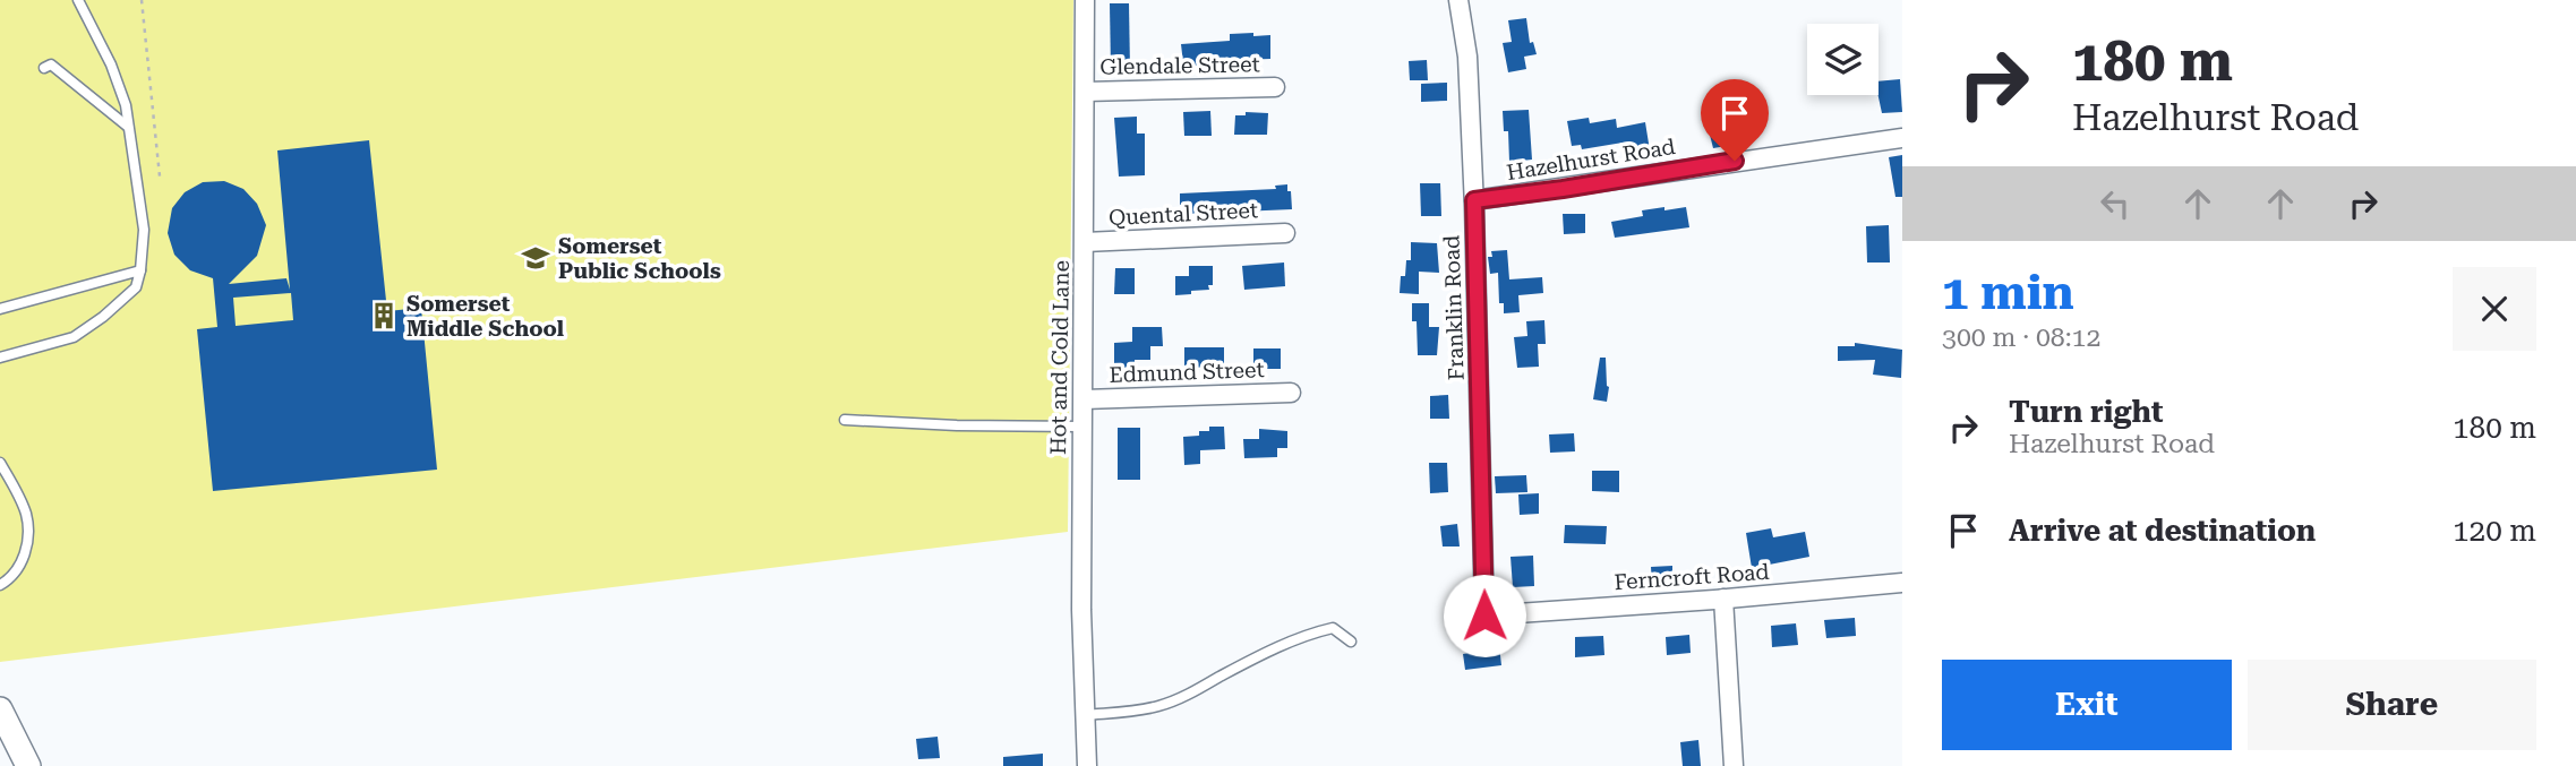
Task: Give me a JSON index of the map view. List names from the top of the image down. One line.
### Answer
{"streets":{"street":["Glendale Street","Hazelhurst Road","Quental Street","Franklin Road","Hot and Cold Lane","Edmund Street","Ferncroft Road"]},"crossings":[["Glendale Street","Hot and Cold Lane"],["Hazelhurst Road","Franklin Road"],["Quental Street","Hot and Cold Lane"],["Franklin Road","Ferncroft Road"],["Hot and Cold Lane","Edmund Street"]],"places":{"school or university":["Somerset Public Schools"],"building":["Somerset Middle School"]},"page":{"turn":["180 m","Hazelhurst Road"],"heading":["1 min","300 m · 08:12"],"list":[{"name":"Turn right","note":"Hazelhurst Road","value":"180 m"},{"name":"Arrive at destination","value":"120 m"}],"buttons":["Exit","Share"]}}
